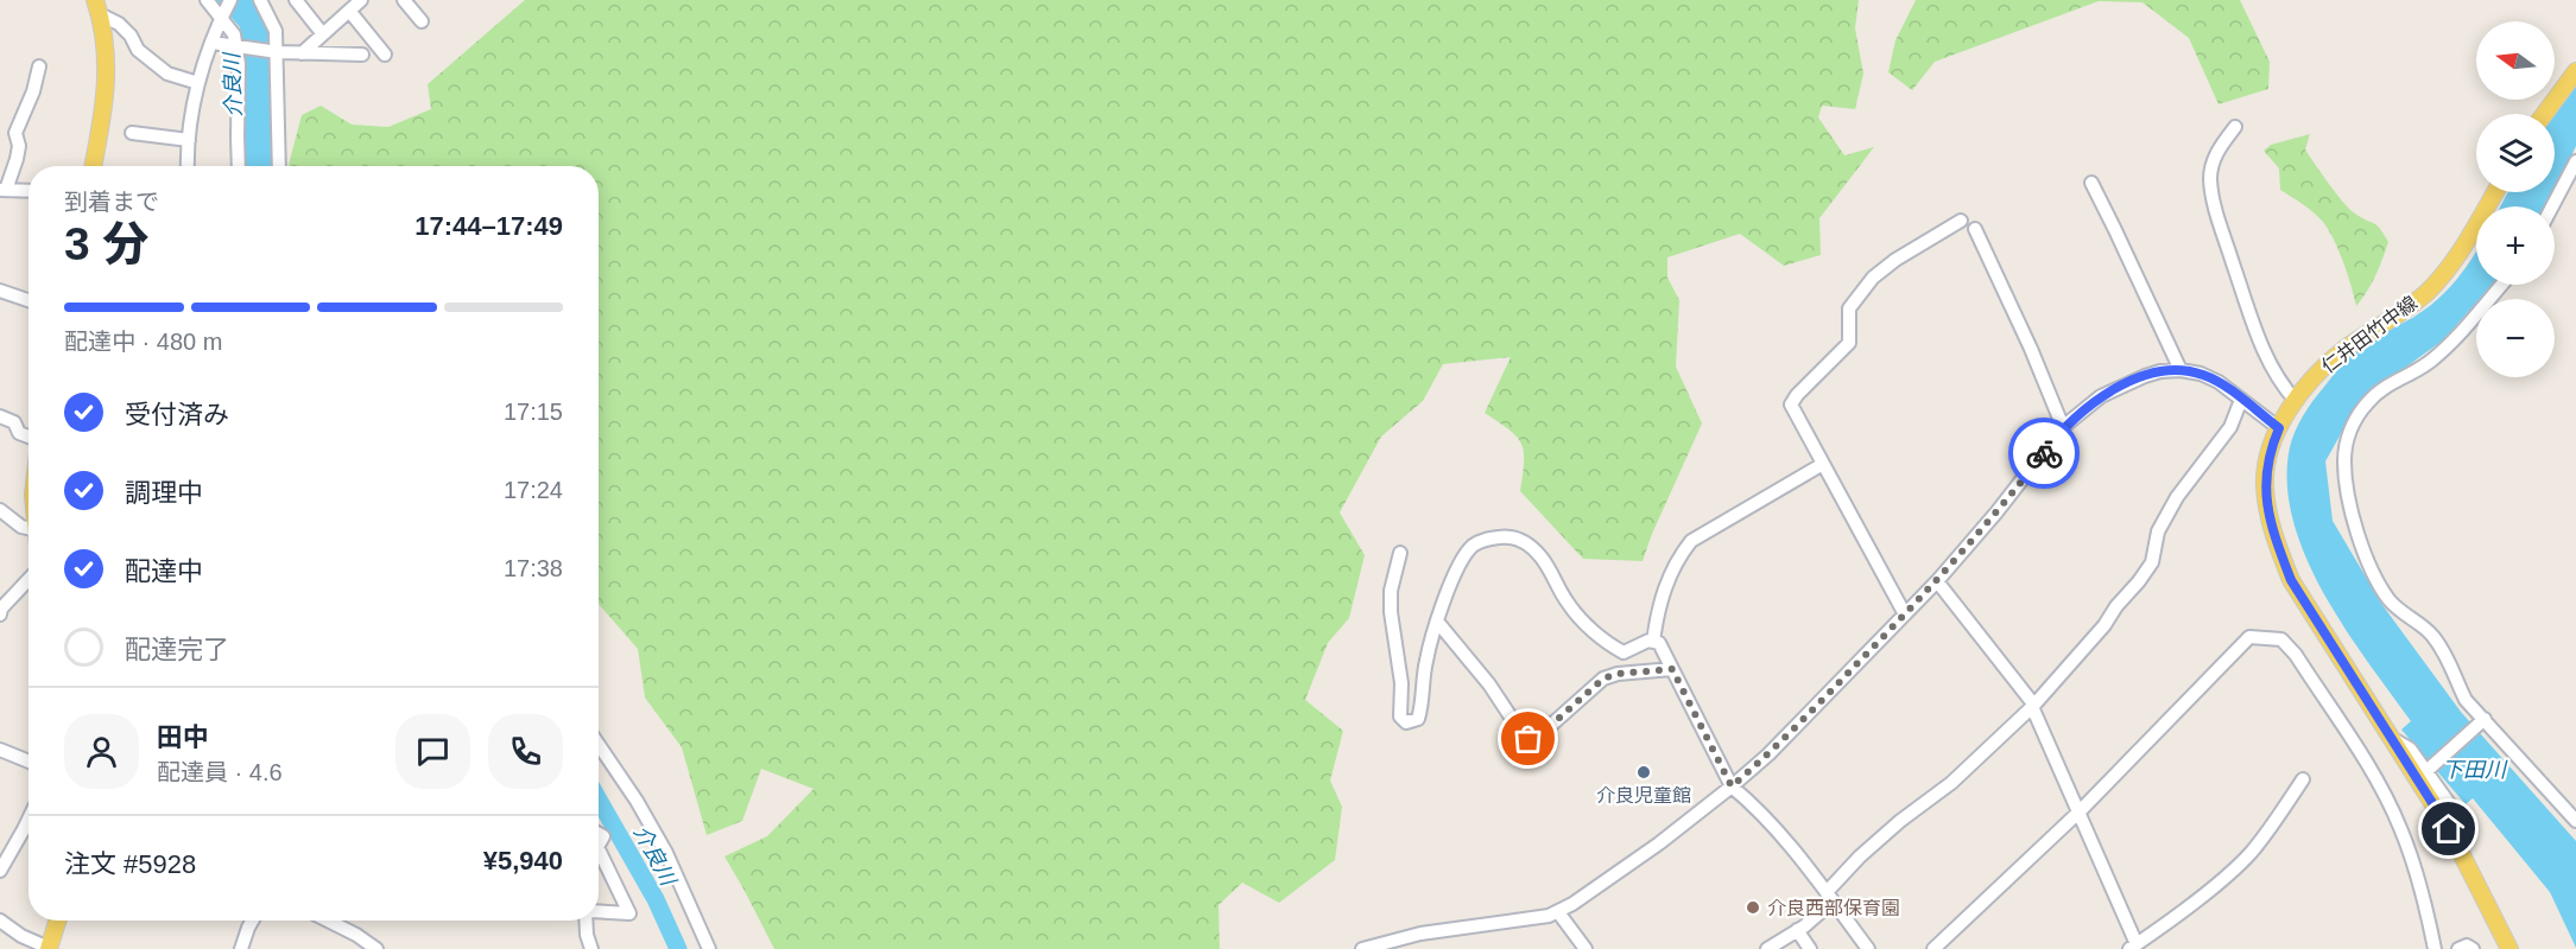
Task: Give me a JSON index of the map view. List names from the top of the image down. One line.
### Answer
{"streets":{"main road":["仁井田竹中線"]},"water":["介良川","下田川"],"places":["介良児童館","介良西部保育園"],"north":"left","page":{"map_buttons":["+","−"],"heading":["3 分","到着まで","17:44–17:49"],"panel":["田中","配達員 · 4.6","注文 #5928","¥5,940"],"bar":"配達中 · 480 m","list":[["受付済み","17:15"],["調理中","17:24"],["配達中","17:38"],"配達完了"]}}
